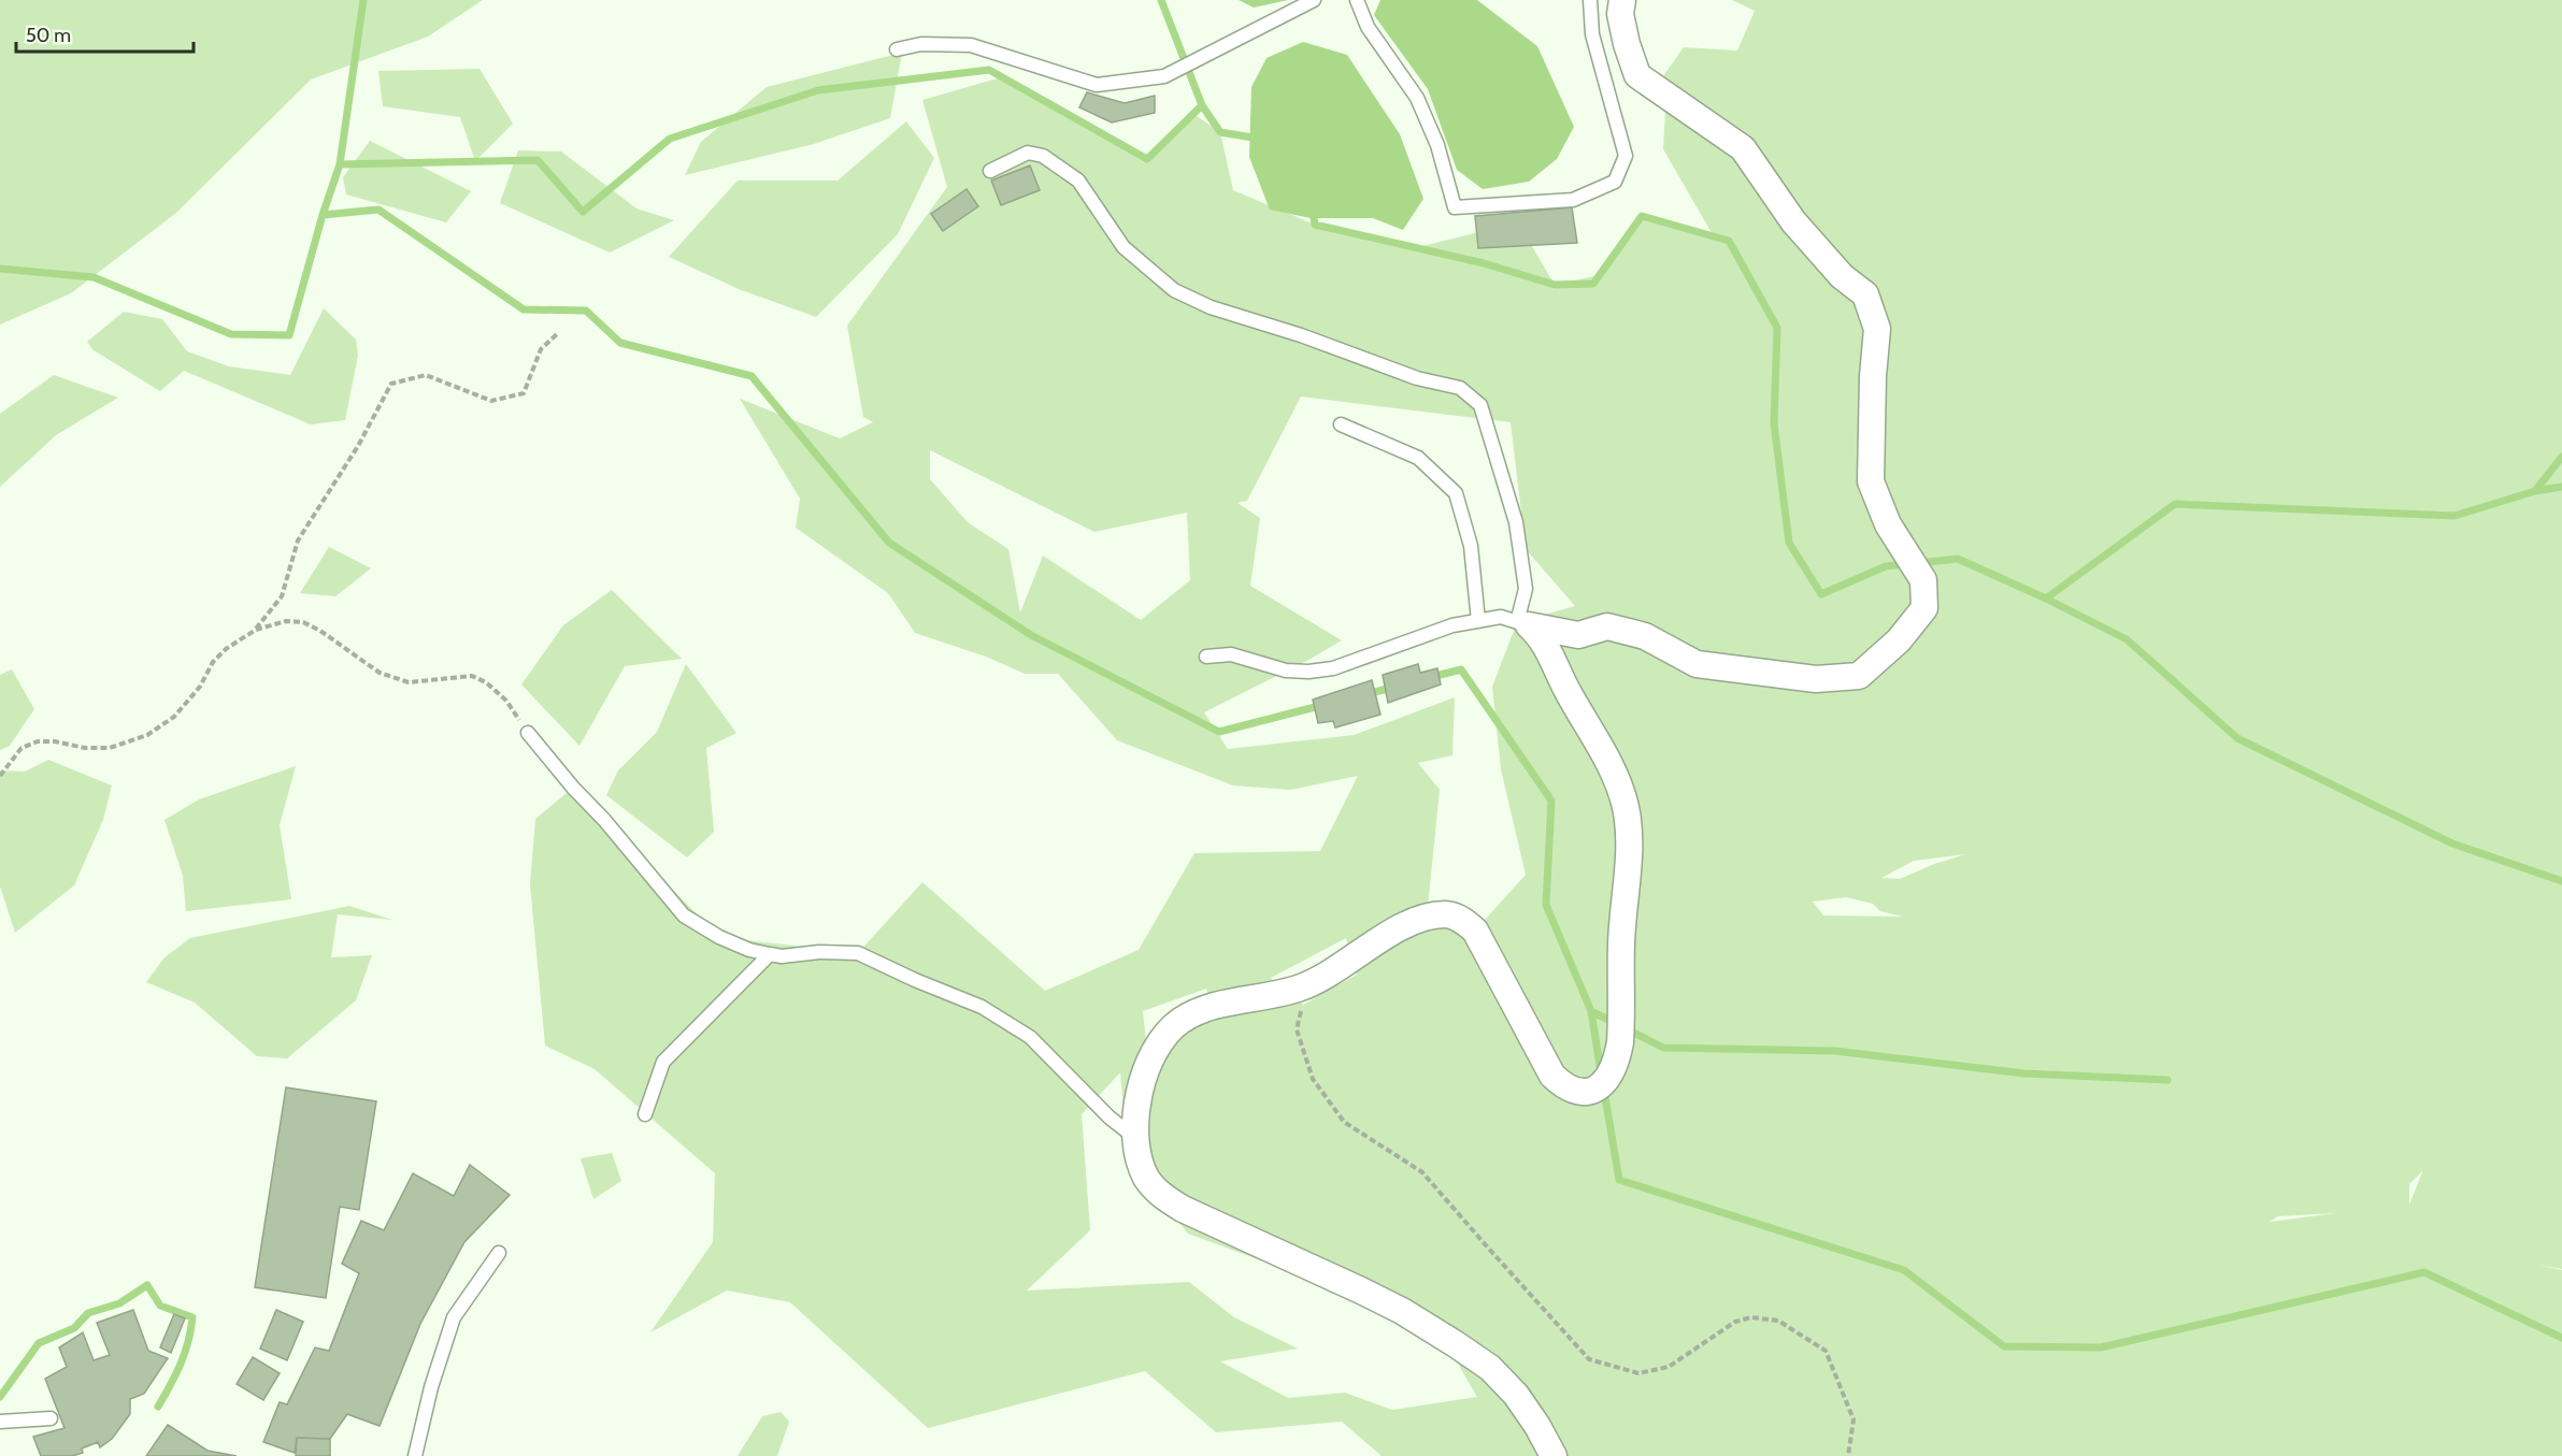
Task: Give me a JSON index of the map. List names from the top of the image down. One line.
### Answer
{"scale_bar":"50 m"}
